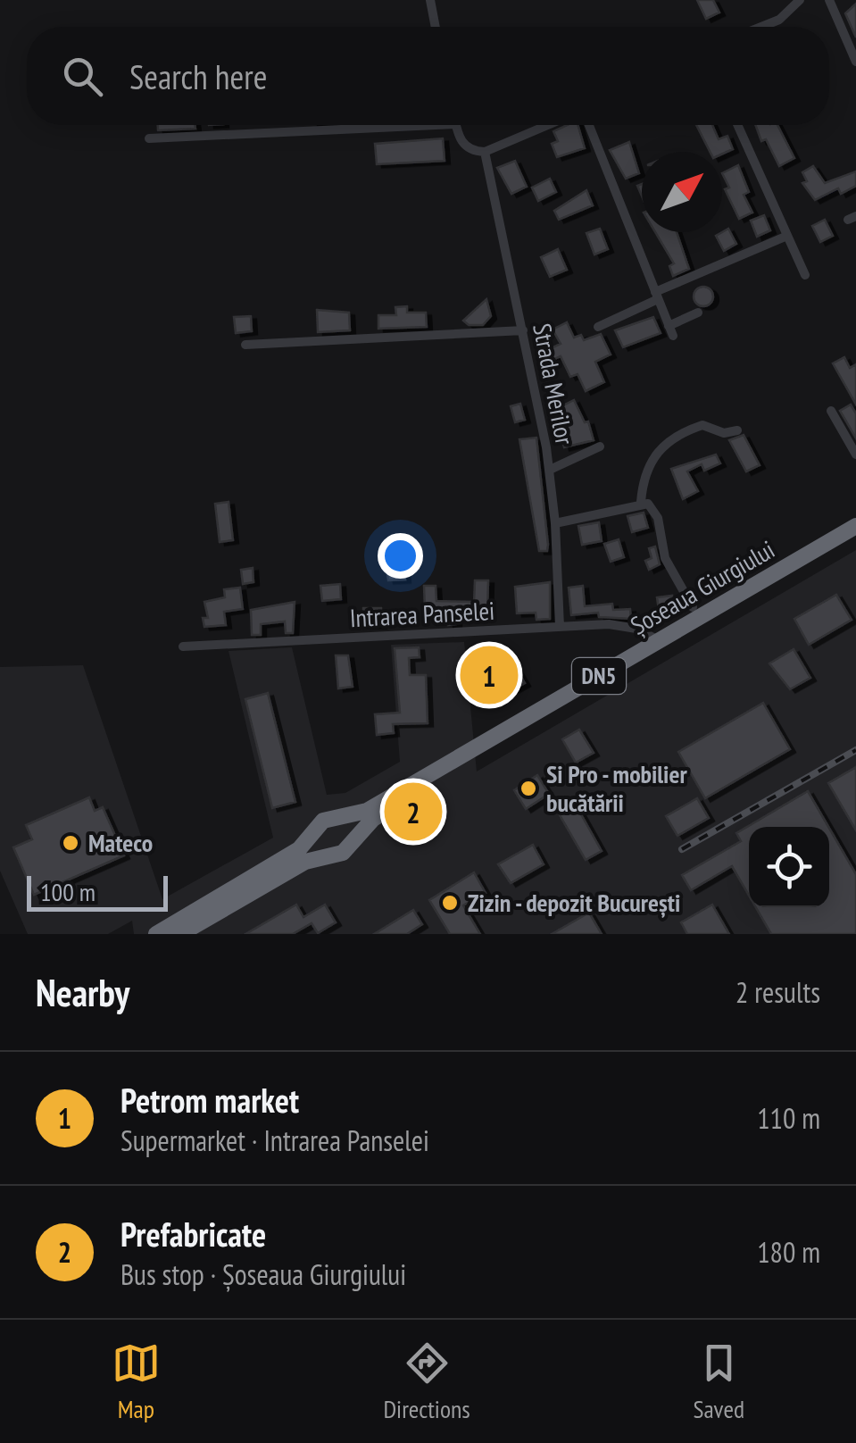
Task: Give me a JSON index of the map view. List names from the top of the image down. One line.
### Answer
{"streets":{"highway":["Șoseaua Giurgiului","DN5"],"street":["Strada Merilor","Intrarea Panselei"]},"crossings":[["Strada Merilor","Intrarea Panselei"],["Șoseaua Giurgiului","Intrarea Panselei"]],"places":["Si Pro - mobilier bucătării","Mateco","Zizin - depozit București"],"scale_bar":"100 m","north":"top right","page":{"search":"Search here","pins":["1","2"],"scale":"100 m","heading":["Nearby","2 results"],"list":[{"mark":"1","name":"Petrom market","note":"Supermarket · Intrarea Panselei","value":"110 m"},{"mark":"2","name":"Prefabricate","note":"Bus stop · Șoseaua Giurgiului","value":"180 m"}],"nav":["Map","Directions","Saved"]}}
